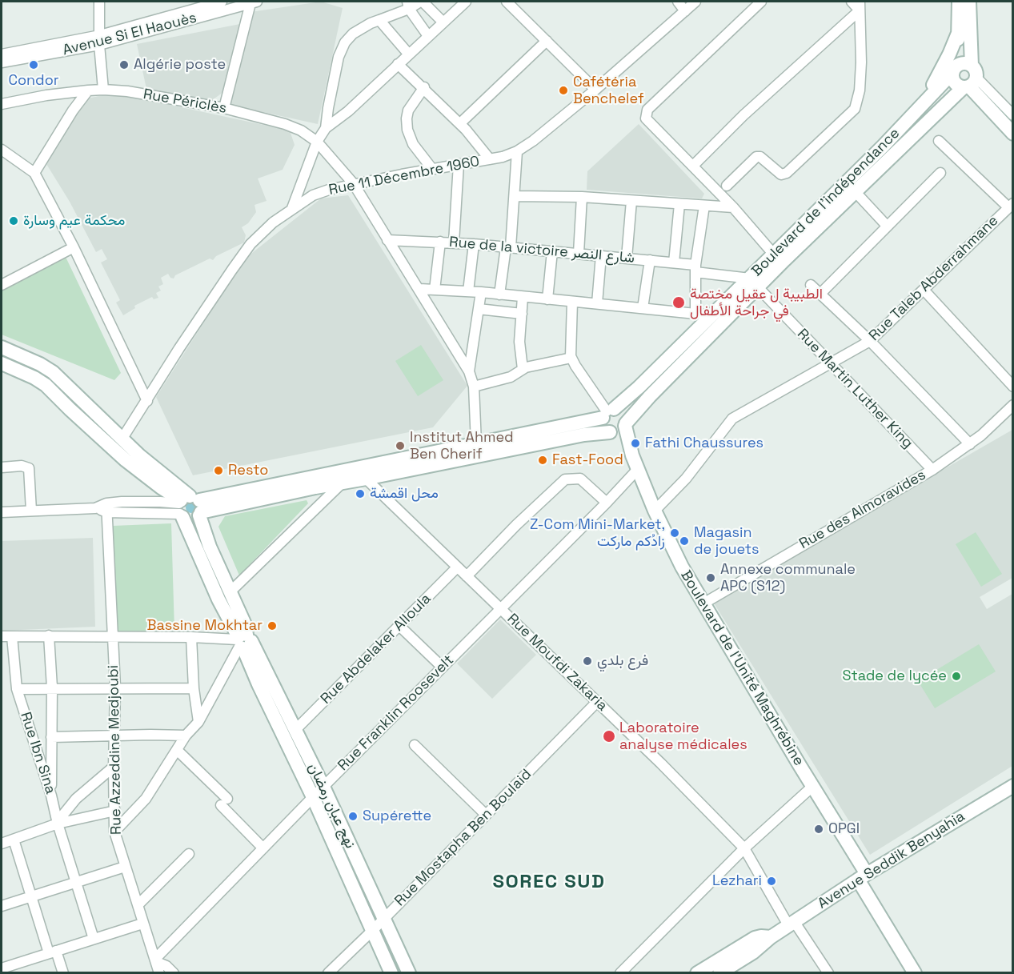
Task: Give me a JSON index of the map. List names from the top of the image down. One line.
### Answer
{"streets":{"main road":["Boulevard de l'indépendance","Boulevard de l'Unité Maghrébine","نهج عبان رمضان","Avenue Seddik Benyahia"],"street":["Avenue Si El Haouès","Rue Périclès","Rue 11 Décembre 1960","Rue de la victoire شارع النصر","Rue Taleb Abderrahmane","Rue Martin Luther King","Rue des Almoravides","Rue Abdelaker Alloula","Rue Moufdi Zakaria","Rue Franklin Roosevelt","Rue Azzeddine Medjoubi","Rue Ibn Sina","Rue Mostapha Ben Boulaid"]},"crossings":[["Rue Périclès","Rue 11 Décembre 1960"],["Rue Périclès","Rue de la victoire شارع النصر"],["Boulevard de l'indépendance","Rue de la victoire شارع النصر"],["Boulevard de l'indépendance","Rue Martin Luther King"],["Boulevard de l'indépendance","Rue Moufdi Zakaria"],["Boulevard de l'indépendance","Boulevard de l'Unité Maghrébine"],["Boulevard de l'indépendance","نهج عبان رمضان"],["Rue de la victoire شارع النصر","Rue Martin Luther King"],["Rue Taleb Abderrahmane","Rue Martin Luther King"],["Rue Taleb Abderrahmane","Boulevard de l'Unité Maghrébine"],["Rue Martin Luther King","Rue des Almoravides"],["Rue des Almoravides","Boulevard de l'Unité Maghrébine"],["Rue Abdelaker Alloula","Rue Moufdi Zakaria"],["Rue Abdelaker Alloula","نهج عبان رمضان"],["Rue Moufdi Zakaria","Rue Franklin Roosevelt"],["Rue Moufdi Zakaria","Rue Mostapha Ben Boulaid"],["Rue Moufdi Zakaria","Avenue Seddik Benyahia"],["Boulevard de l'Unité Maghrébine","Rue Franklin Roosevelt"],["Boulevard de l'Unité Maghrébine","Avenue Seddik Benyahia"],["Rue Franklin Roosevelt","Rue Azzeddine Medjoubi"],["Rue Franklin Roosevelt","نهج عبان رمضان"],["نهج عبان رمضان","Rue Mostapha Ben Boulaid"]],"districts":["SOREC SUD"],"places":["Condor","Algérie poste","Cafétéria Benchelef","محكمة عيم وسارة","الطبيبة ل عقيل مختصة في جراحة الأطفال","Fathi Chaussures","Institut Ahmed Ben Cherif","Fast-Food","Resto","محل اقمشة","Z-Com Mini-Market, زادُكم ماركت","Magasin de jouets","Annexe communale APC (S12)","Bassine Mokhtar","فرع بلدي","Stade de lycée","Laboratoire analyse médicales","Supérette","OPGI","Lezhari"]}
